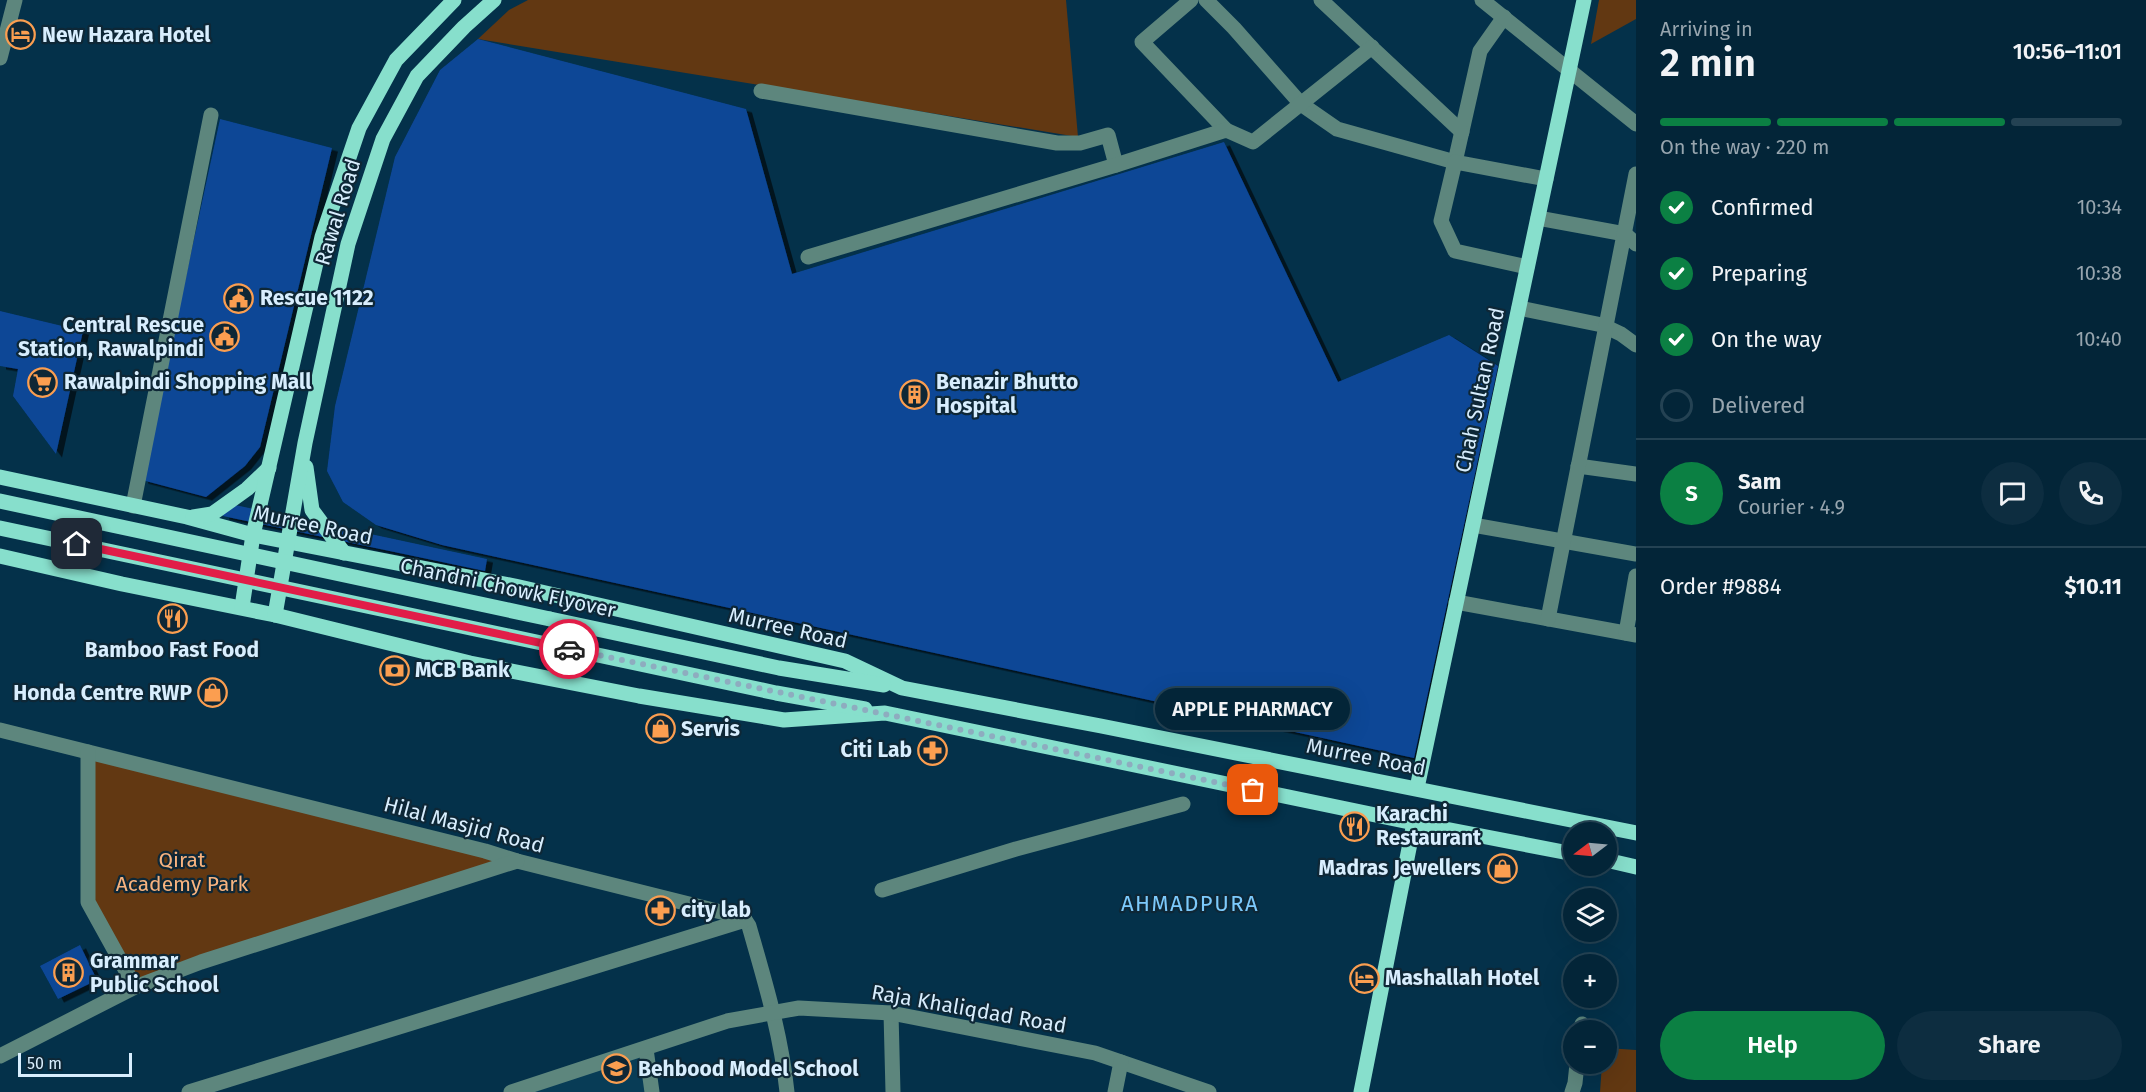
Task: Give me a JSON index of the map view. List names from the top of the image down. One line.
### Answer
{"streets":{"main road":["Rawal Road","Chah Sultan Road","Murree Road","Chandni Chowk Flyover"],"street":["Hilal Masjid Road","Raja Khaliqdad Road"]},"crossings":[["Rawal Road","Murree Road"],["Chah Sultan Road","Murree Road"],["Murree Road","Chandni Chowk Flyover"]],"districts":["AHMADPURA"],"parks":["Qirat Academy Park"],"places":{"hotel":["New Hazara Hotel","Mashallah Hotel"],"public building":["Rescue 1122","Central Rescue Station, Rawalpindi"],"supermarket":["Rawalpindi Shopping Mall"],"building":["Benazir Bhutto Hospital","Grammar Public School"],"restaurant":["Bamboo Fast Food","Karachi Restaurant"],"bank":["MCB Bank"],"shop":["Honda Centre RWP","Servis","Madras Jewellers"],"pharmacy":["Citi Lab","city lab"],"other":["APPLE PHARMACY"],"school or university":["Behbood Model School"]},"scale_bar":"50 m","north":"left","page":{"heading":["2 min","Arriving in","10:56–11:01"],"panel":["Sam","Courier · 4.9","Order #9884","$10.11"],"bar":"On the way · 220 m","list":[["Confirmed","10:34"],["Preparing","10:38"],["On the way","10:40"],"Delivered"],"round":"S","bubble":"APPLE PHARMACY","map_buttons":["+","−"],"buttons":["Help","Share"],"scale":"50 m"}}
